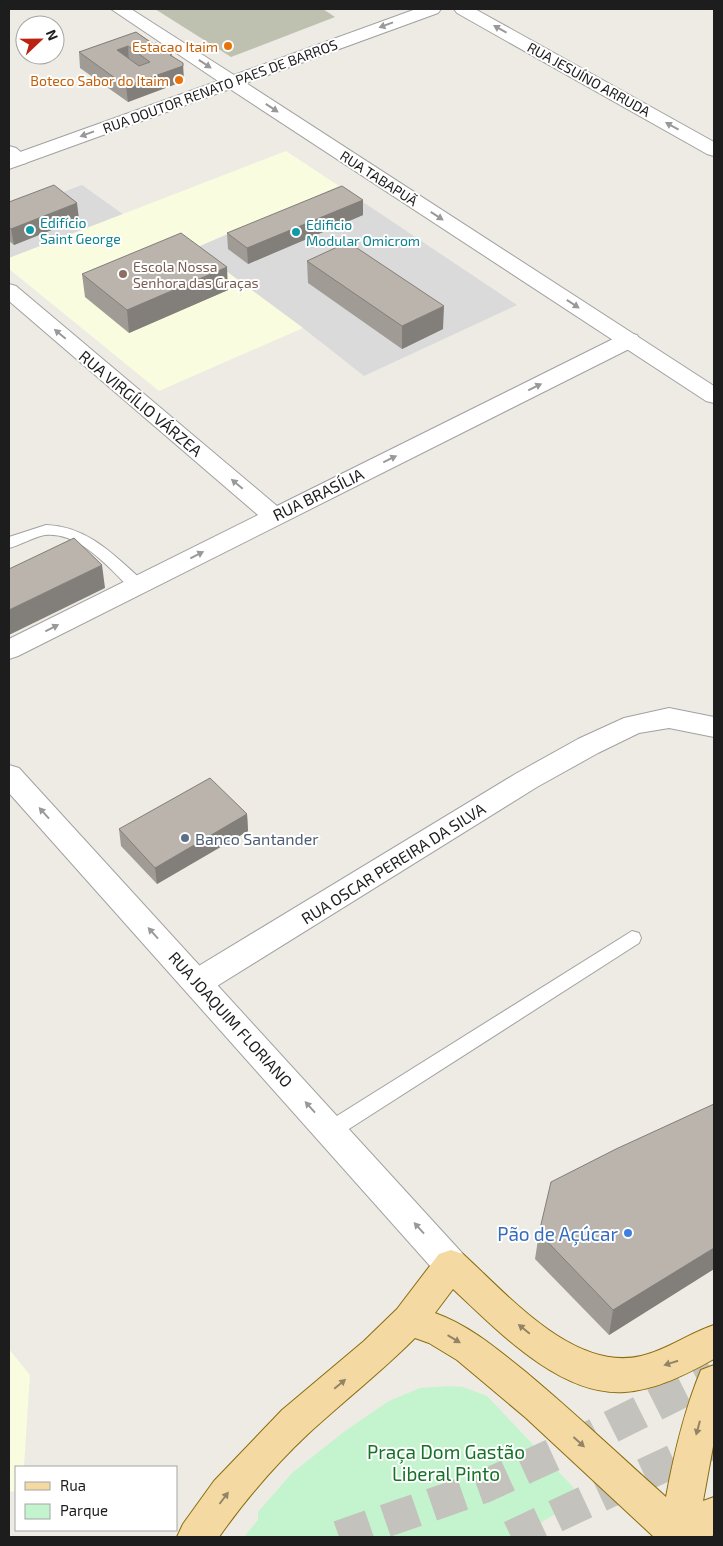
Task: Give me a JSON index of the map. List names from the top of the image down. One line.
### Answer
{"streets":{"street":["RUA JESUÍNO ARRUDA","RUA DOUTOR RENATO PAES DE BARROS","RUA TABAPUÃ","RUA VIRGÍLIO VÁRZEA","RUA BRASÍLIA","RUA OSCAR PEREIRA DA SILVA","RUA JOAQUIM FLORIANO"]},"crossings":[["RUA DOUTOR RENATO PAES DE BARROS","RUA TABAPUÃ"],["RUA TABAPUÃ","RUA BRASÍLIA"],["RUA VIRGÍLIO VÁRZEA","RUA BRASÍLIA"],["RUA OSCAR PEREIRA DA SILVA","RUA JOAQUIM FLORIANO"]],"one_way":["RUA JESUÍNO ARRUDA","RUA DOUTOR RENATO PAES DE BARROS","RUA TABAPUÃ","RUA VIRGÍLIO VÁRZEA","RUA BRASÍLIA","RUA JOAQUIM FLORIANO"],"parks":["Praça Dom Gastão Liberal Pinto"],"places":["Estacao Itaim","Boteco Sabor do Itaim","Edifício Saint George","Edificio Modular Omicrom","Escola Nossa Senhora das Graças","Banco Santander","Pão de Açúcar"],"legend":["Rua","Parque"],"north":"right"}
